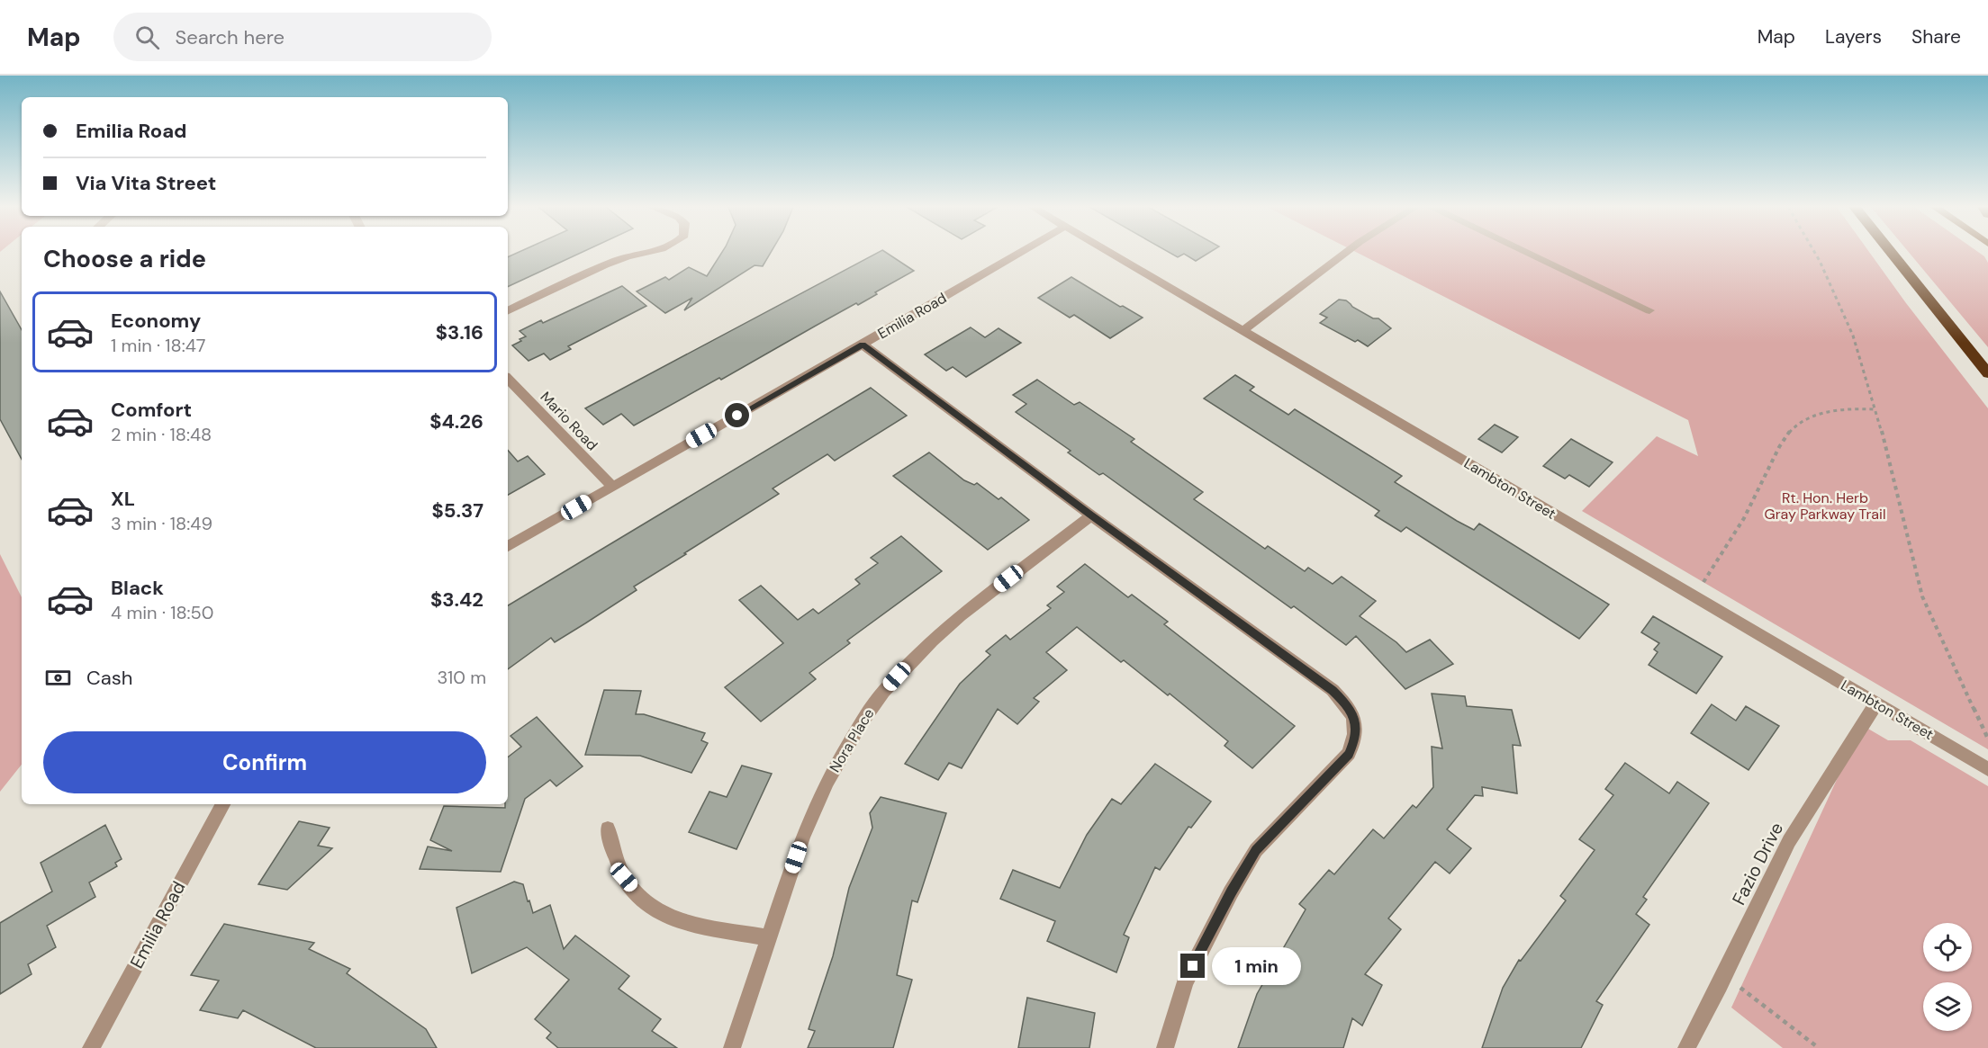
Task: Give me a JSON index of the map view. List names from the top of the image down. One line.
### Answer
{"streets":{"street":["Emilia Road","Mario Road","Lambton Street","Nora Place","Fazio Drive"]},"crossings":[["Emilia Road","Mario Road"],["Lambton Street","Fazio Drive"]],"parks":["Rt. Hon. Herb Gray Parkway Trail"],"page":{"header":"Map","search":"Search here","nav":["Map","Layers","Share"],"banner":["Emilia Road","Via Vita Street"],"heading":"Choose a ride","list":[{"name":"Economy","note":"1 min · 18:47","value":"$3.16"},{"name":"Comfort","note":"2 min · 18:48","value":"$4.26"},{"name":"XL","note":"3 min · 18:49","value":"$5.37"},{"name":"Black","note":"4 min · 18:50","value":"$3.42"}],"pay":["Cash","310 m"],"buttons":"Confirm","bubble":"1 min"}}
